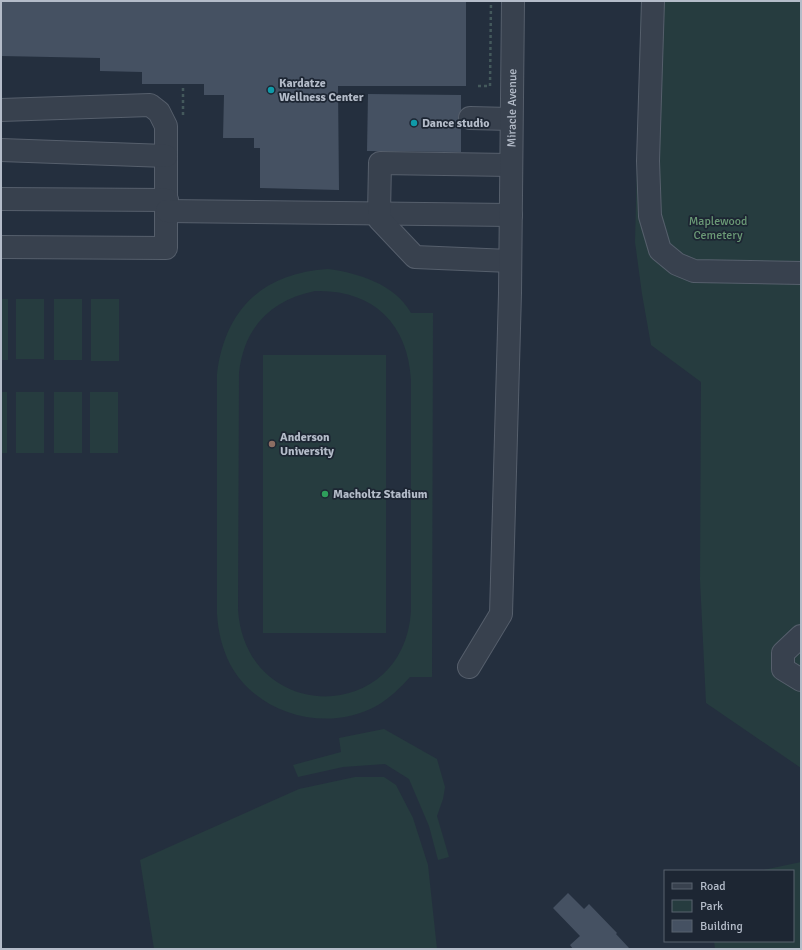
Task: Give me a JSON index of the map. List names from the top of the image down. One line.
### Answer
{"streets":{"lane":["Miracle Avenue"]},"parks":["Maplewood Cemetery"],"places":["Kardatze Wellness Center","Dance studio","Anderson University","Macholtz Stadium"],"legend":["Road","Park","Building"]}
